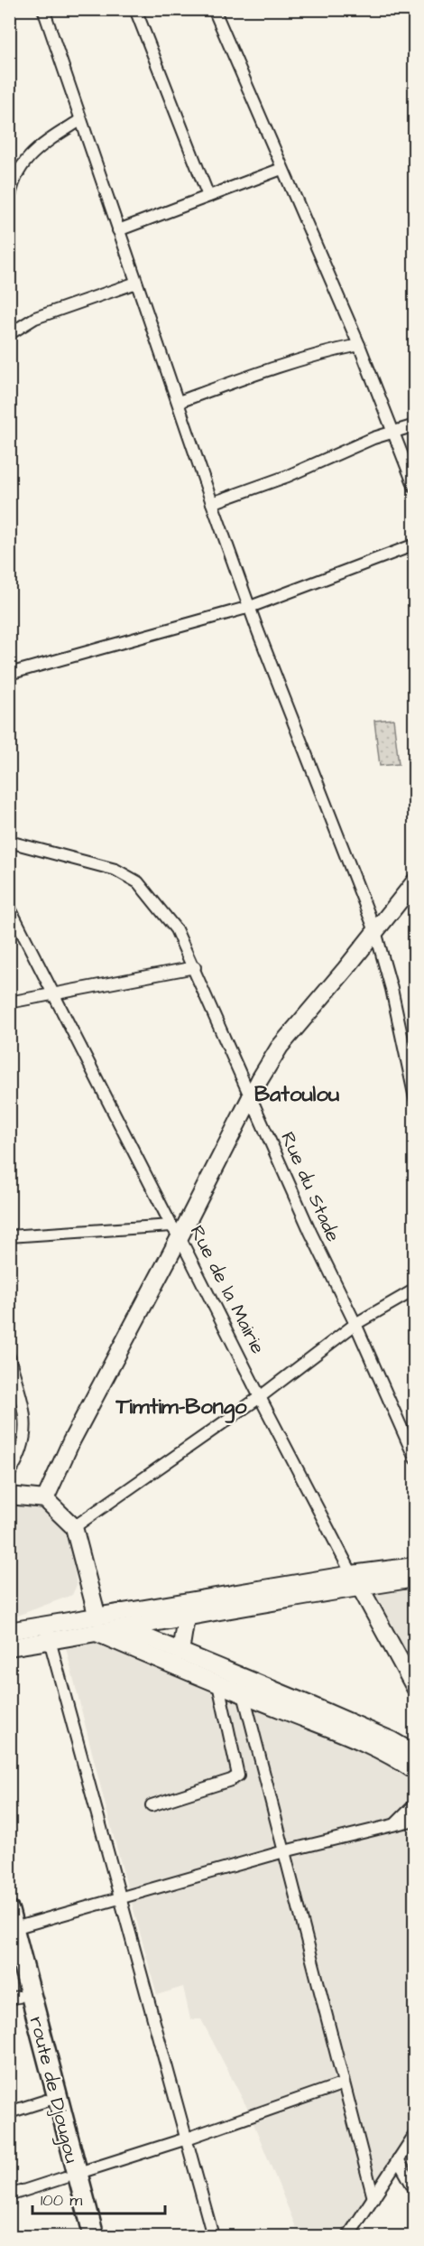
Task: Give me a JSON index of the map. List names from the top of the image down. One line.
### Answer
{"streets":{"highway":["route de Djougou"],"main road":["Rue de la Mairie"],"street":["Rue du Stade"]},"districts":["Batoulou","Timtim-Bongo"],"scale_bar":"100 m"}
